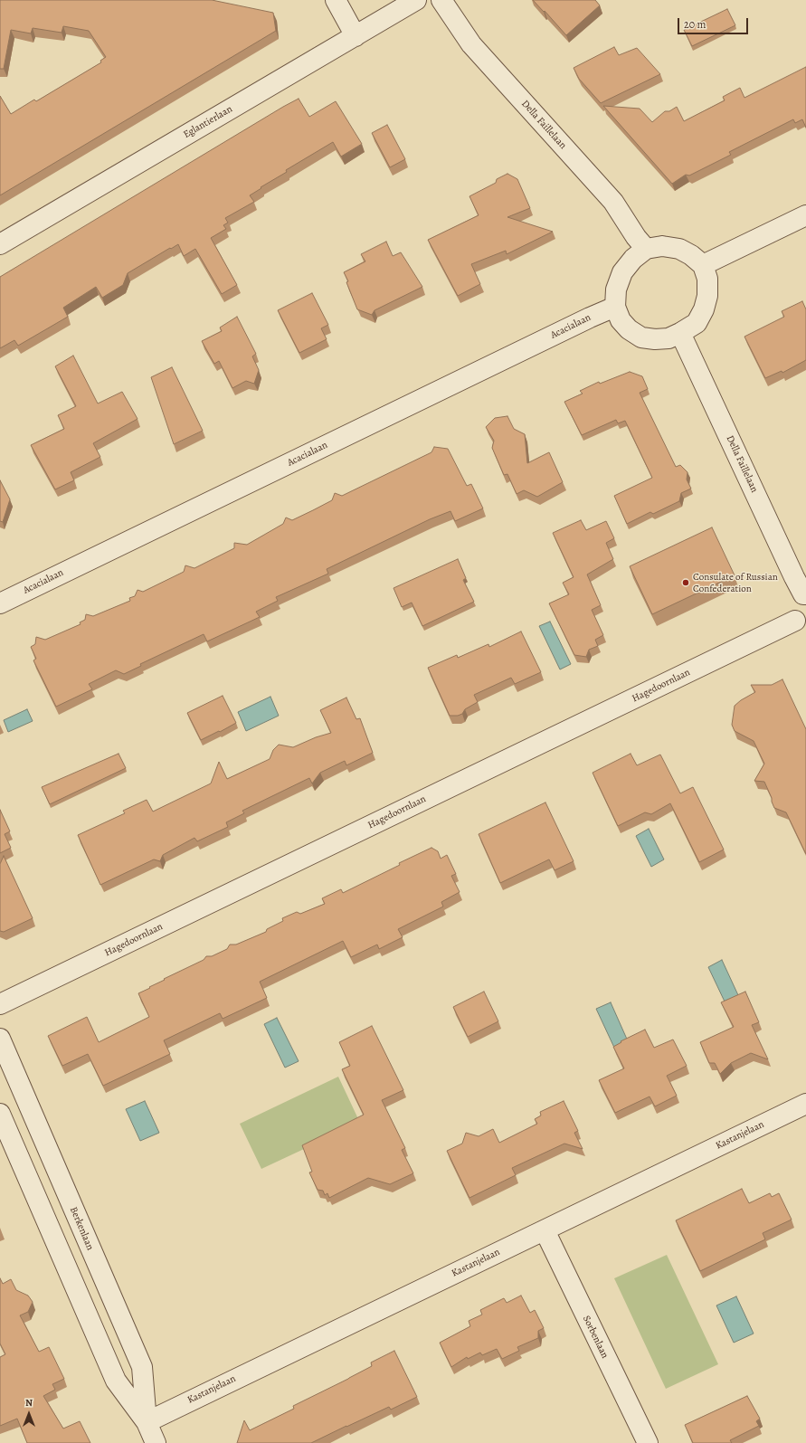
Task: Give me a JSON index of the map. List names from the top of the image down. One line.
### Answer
{"streets":{"street":["Eglantierlaan","Della Faillelaan","Acacialaan","Hagedoornlaan","Kastanjelaan","Berkenlaan","Sorbenlaan"]},"crossings":[["Della Faillelaan","Acacialaan"],["Della Faillelaan","Hagedoornlaan"],["Kastanjelaan","Berkenlaan"],["Kastanjelaan","Sorbenlaan"]],"places":["Consulate of Russian Confederation"],"scale_bar":"20 m","north":"top"}
